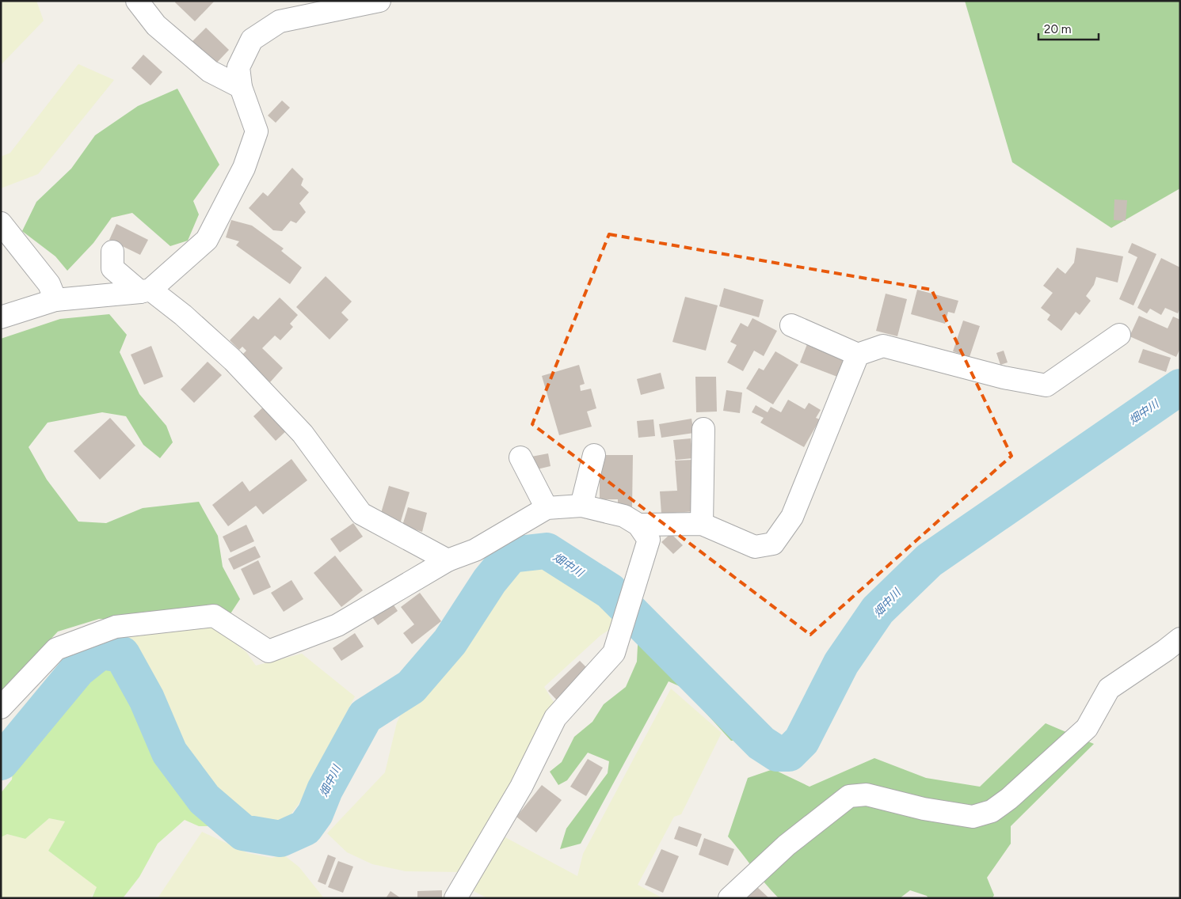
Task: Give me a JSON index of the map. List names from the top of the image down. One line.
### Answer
{"water":["畑中川"],"scale_bar":"20 m"}
